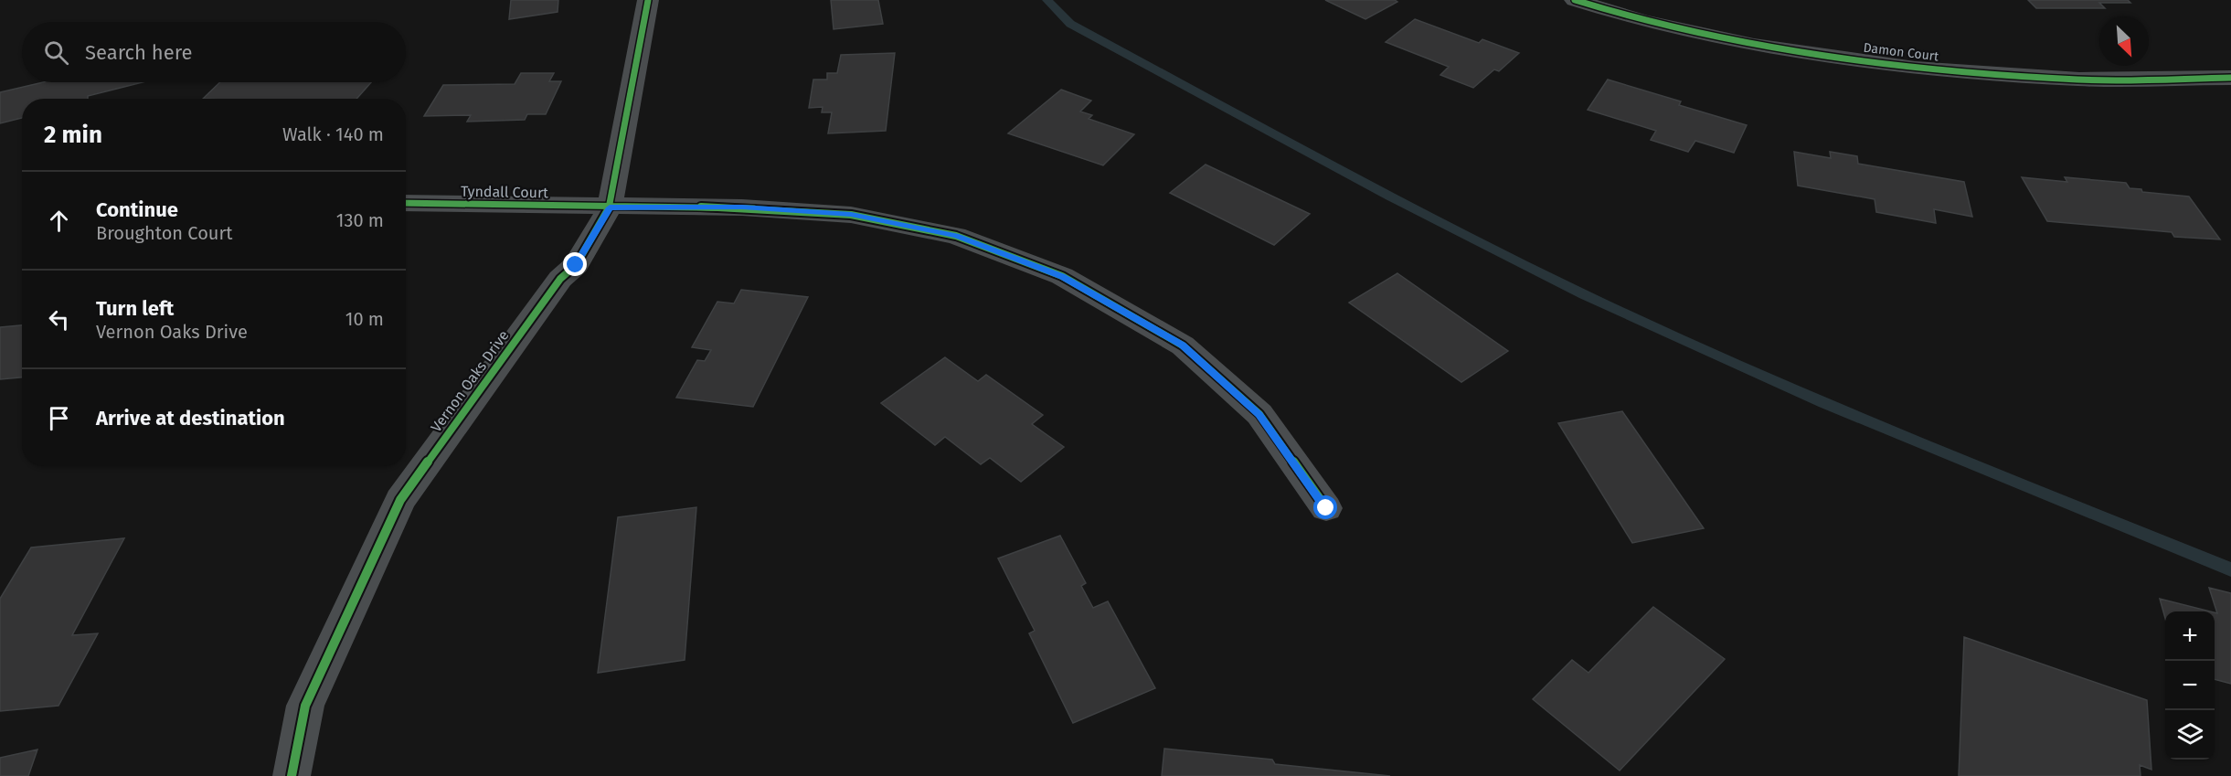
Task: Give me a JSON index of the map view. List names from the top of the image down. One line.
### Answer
{"streets":{"street":["Damon Court","Tyndall Court","Vernon Oaks Drive"]},"crossings":[["Tyndall Court","Vernon Oaks Drive"]],"north":"bottom right","page":{"search":"Search here","heading":["2 min","Walk · 140 m"],"list":[["Continue","Broughton Court","130 m"],["Turn left","Vernon Oaks Drive","10 m"],"Arrive at destination"],"map_buttons":["+","−"]}}
